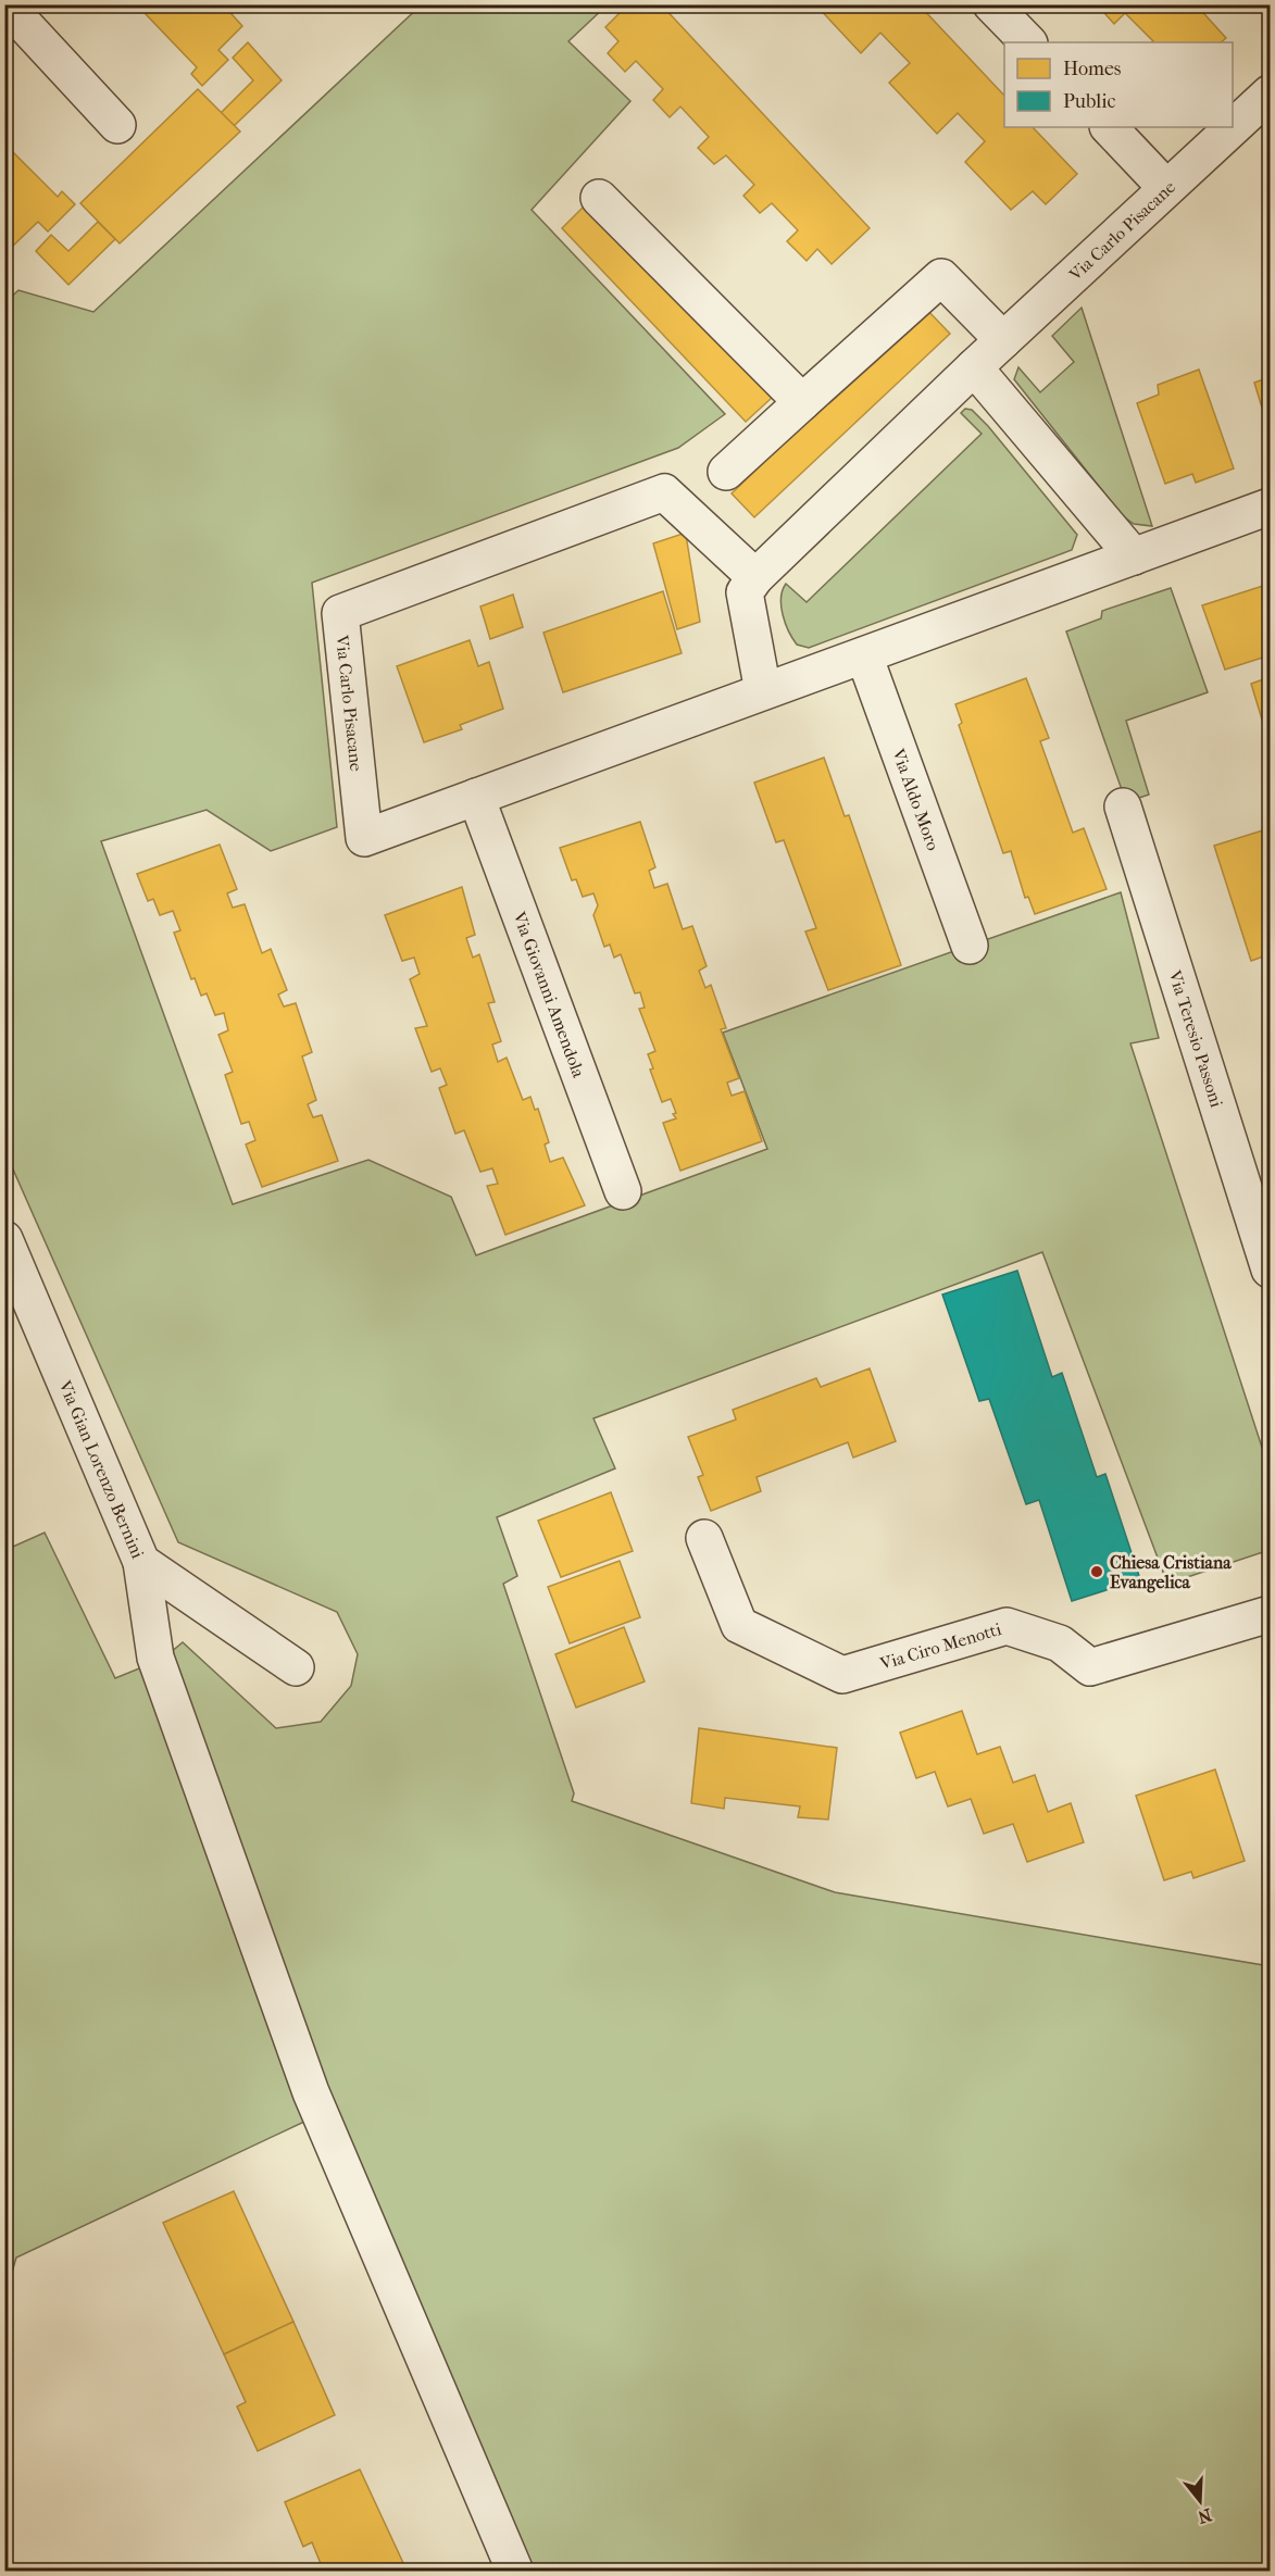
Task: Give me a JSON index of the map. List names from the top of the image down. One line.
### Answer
{"streets":{"street":["Via Carlo Pisacane","Via Aldo Moro","Via Giovanni Amendola","Via Teresio Passoni","Via Gian Lorenzo Bernini","Via Ciro Menotti"]},"crossings":[["Via Carlo Pisacane","Via Aldo Moro"],["Via Carlo Pisacane","Via Giovanni Amendola"]],"places":["Chiesa Cristiana Evangelica"],"legend":["Homes","Public"],"north":"bottom"}
